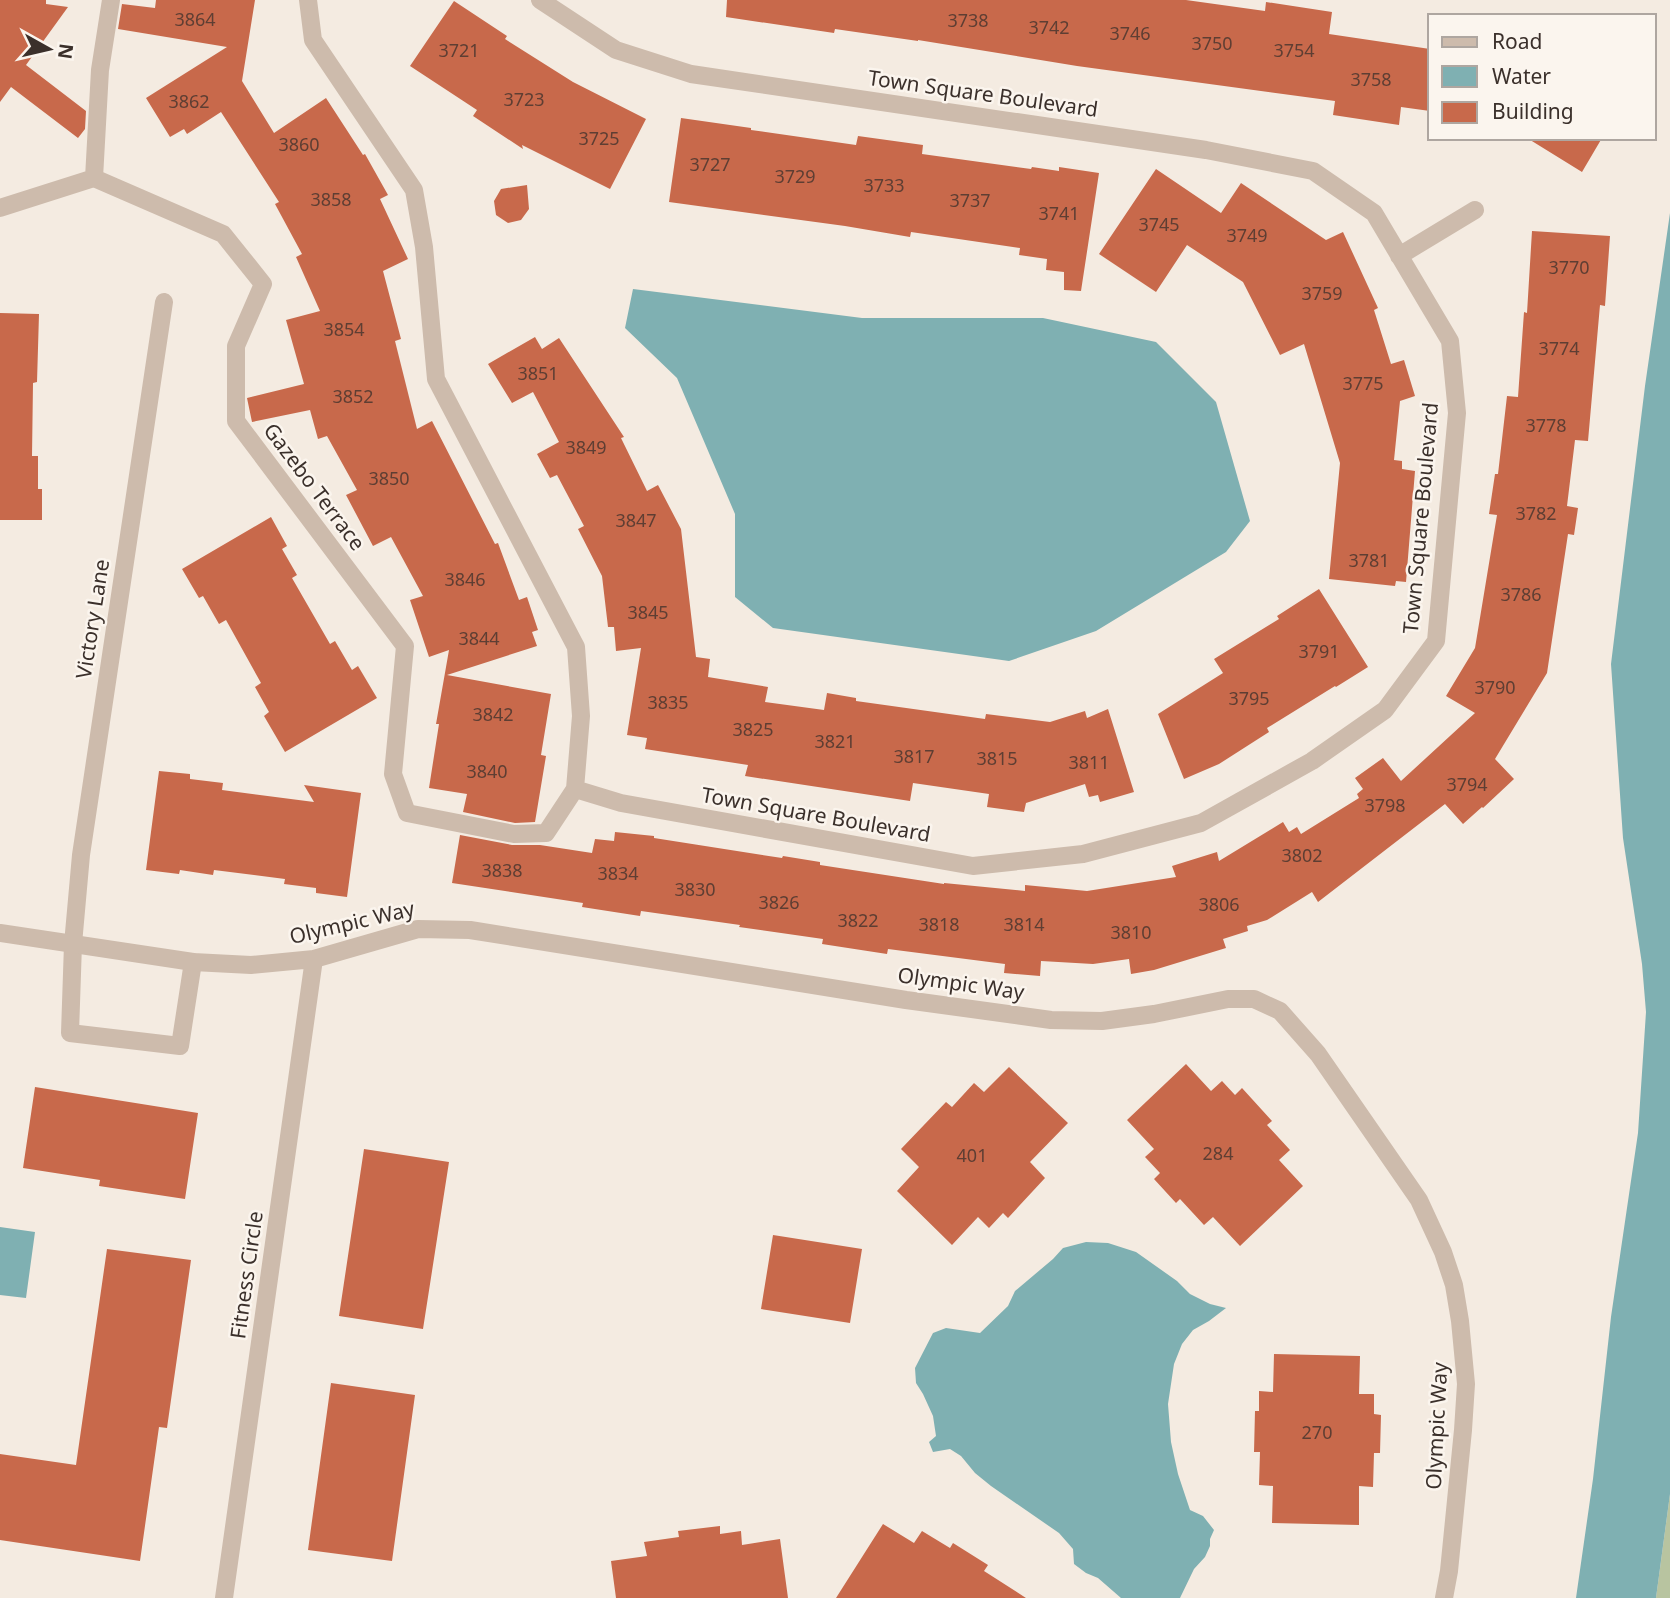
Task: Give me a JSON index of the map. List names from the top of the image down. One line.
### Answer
{"streets":{"street":["Town Square Boulevard","Gazebo Terrace","Victory Lane","Olympic Way","Fitness Circle"]},"crossings":[["Town Square Boulevard","Gazebo Terrace"],["Victory Lane","Olympic Way"],["Olympic Way","Fitness Circle"]],"house_numbers":["3864","3738","3742","3746","3750","3721","3754","3758","3723","3862","3725","3860","3727","3729","3733","3858","3737","3741","3745","3749","3770","3759","3854","3774","3851","3775","3852","3778","3849","3850","3782","3847","3781","3846","3786","3845","3844","3791","3790","3795","3835","3842","3825","3821","3817","3815","3811","3840","3794","3798","3802","3838","3834","3830","3826","3806","3822","3818","3814","3810","284","401","270"],"legend":["Road","Water","Building"],"north":"right"}
